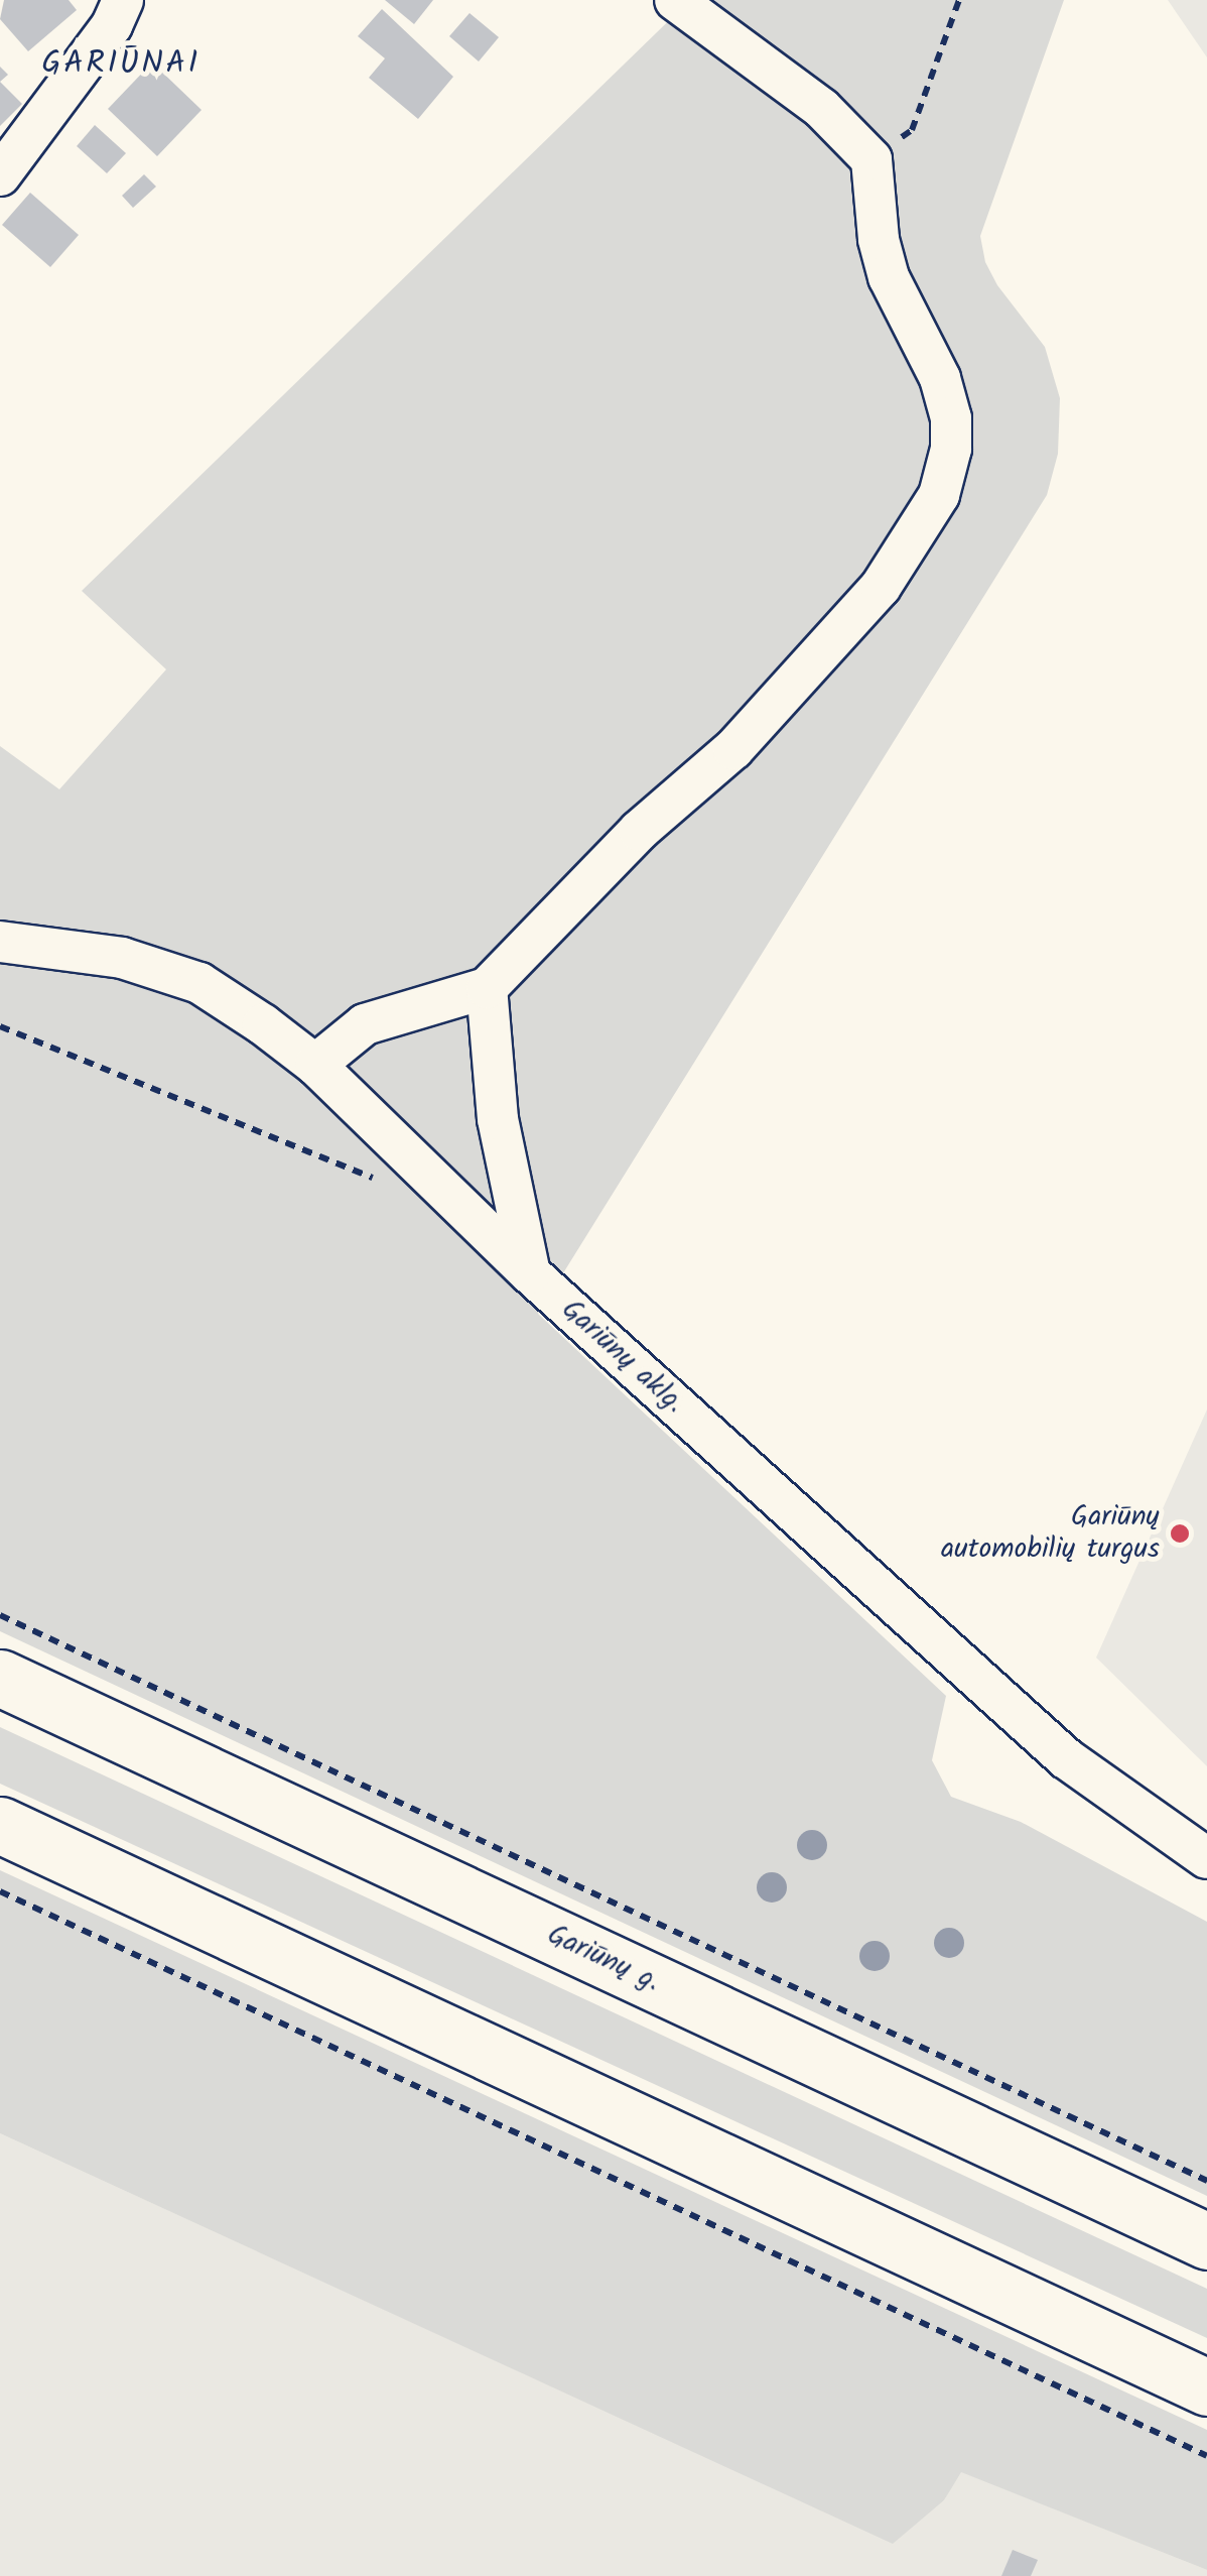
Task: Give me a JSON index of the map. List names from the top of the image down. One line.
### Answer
{"streets":{"highway":["Gariūnų g."],"street":["Gariūnų aklg."]},"districts":["GARIŪNAI"],"places":["Gariūnų automobilių turgus"]}
